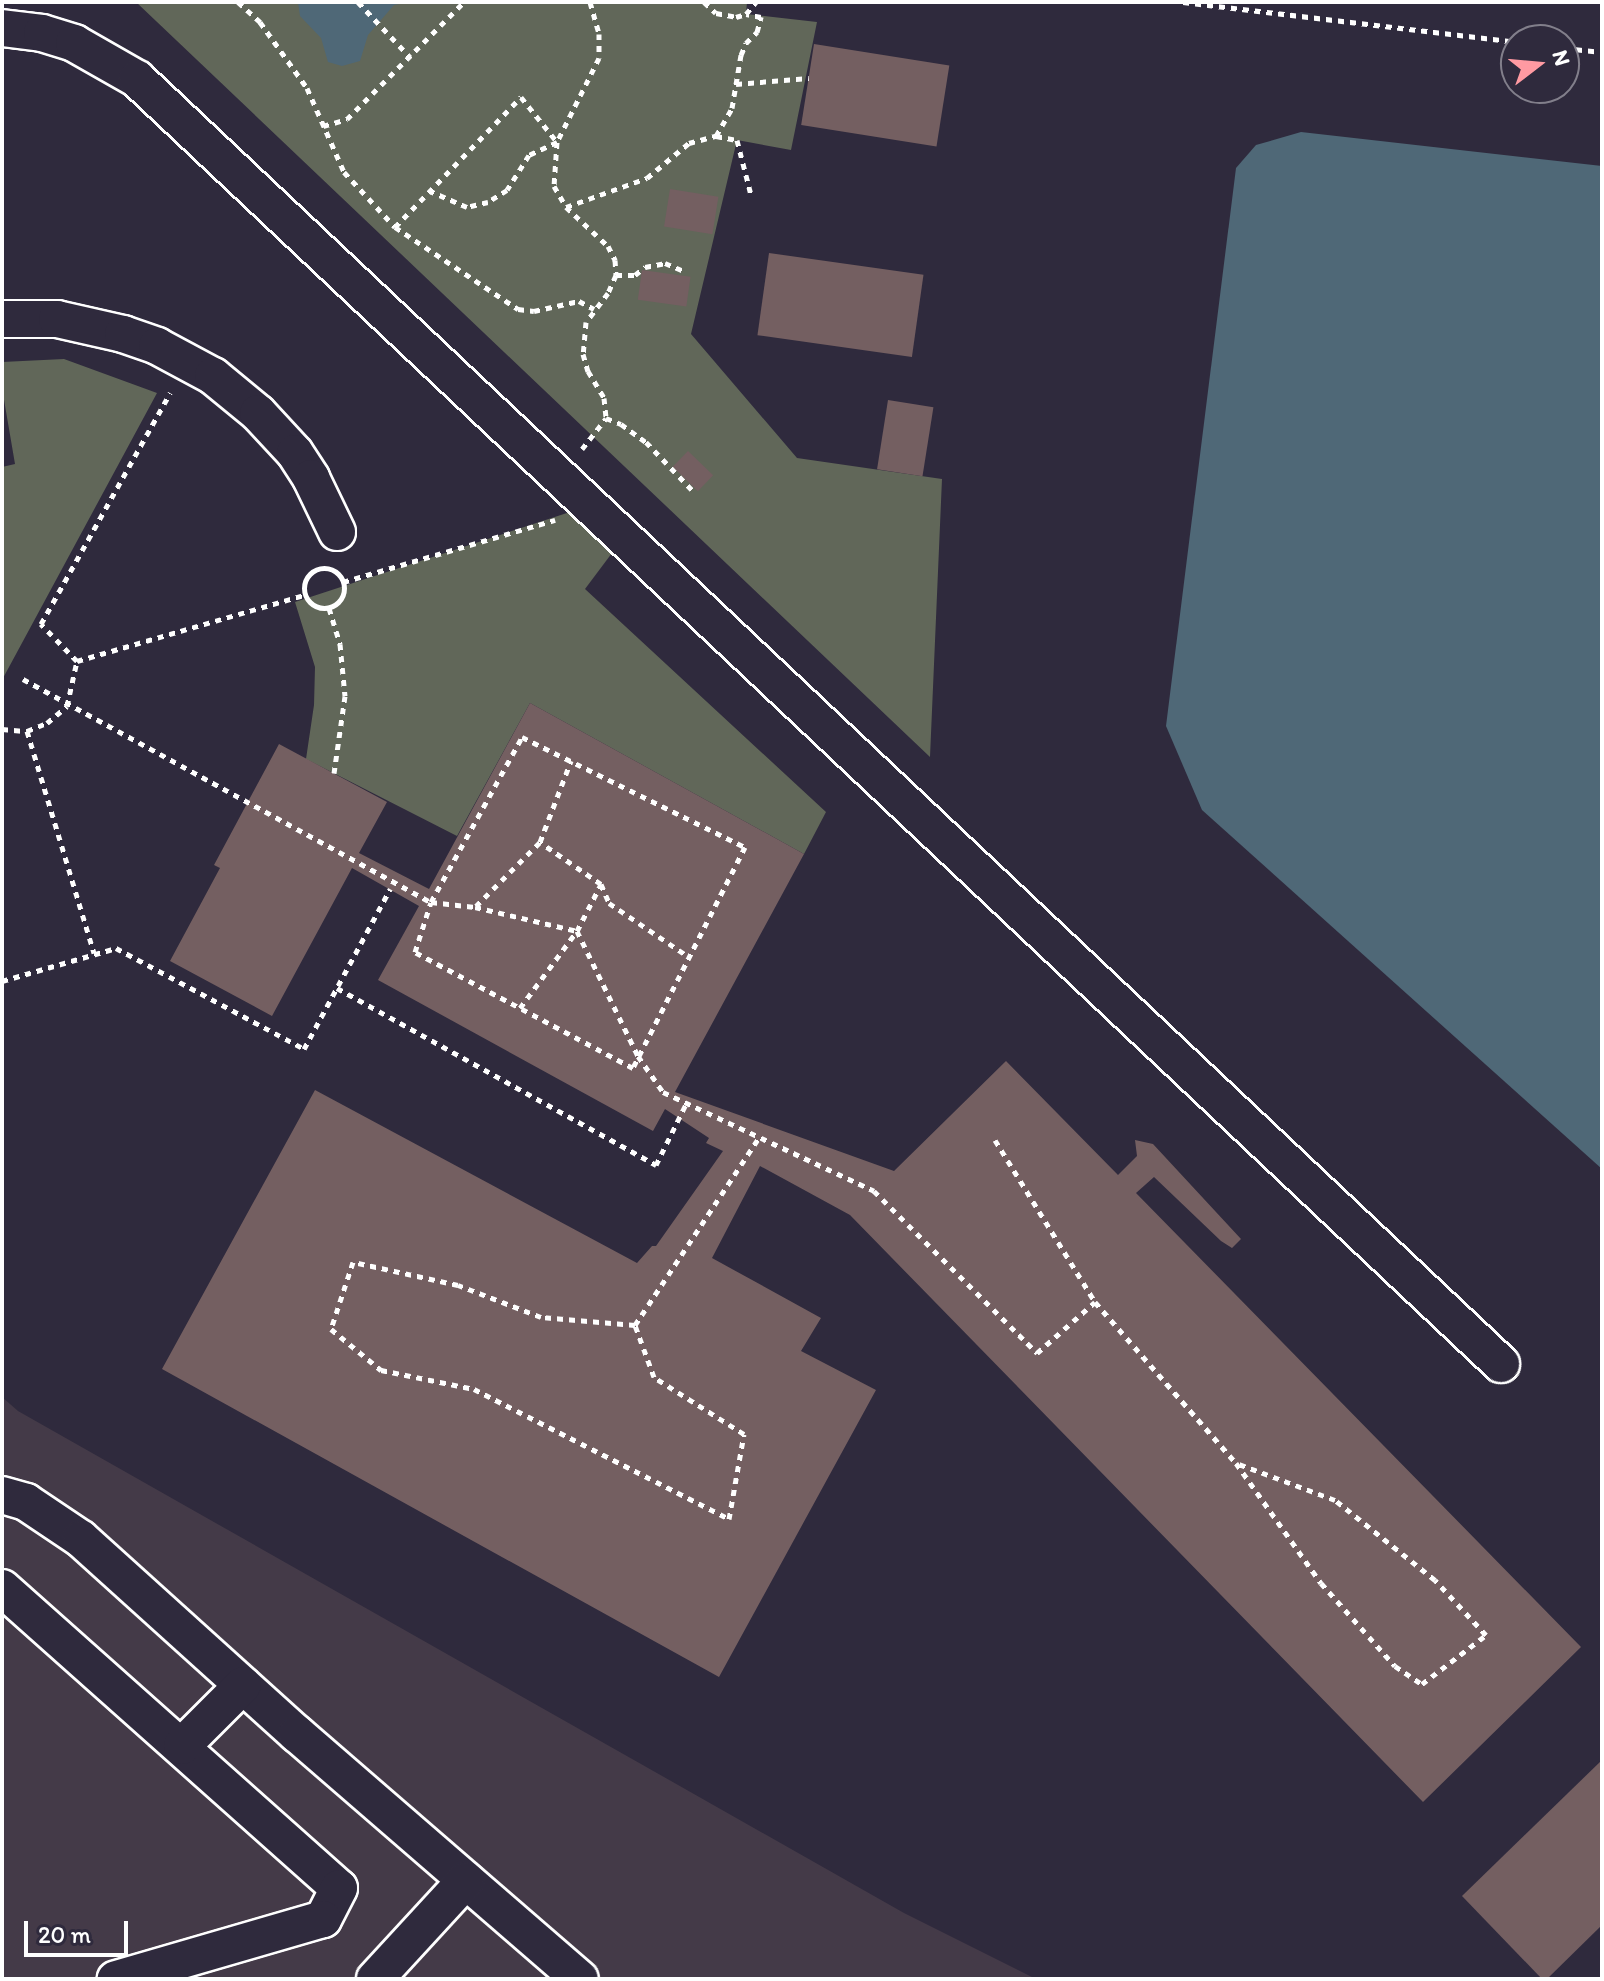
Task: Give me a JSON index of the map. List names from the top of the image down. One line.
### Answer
{"scale_bar":"20 m","north":"right"}
